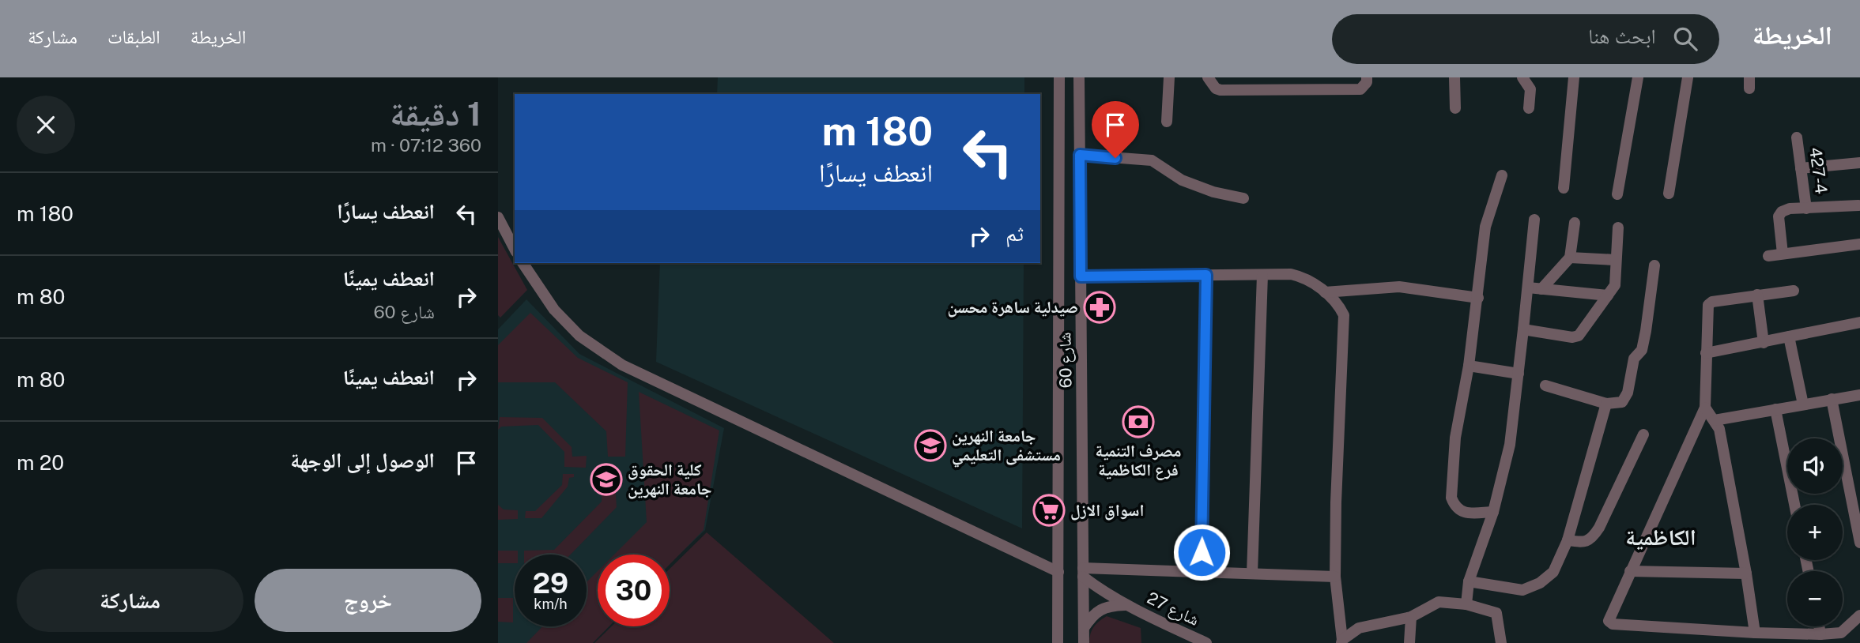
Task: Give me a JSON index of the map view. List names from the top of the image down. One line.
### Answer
{"streets":{"street":["427-4","شارع 60","شارع 27"]},"crossings":[["شارع 60","شارع 27"]],"districts":["الكاظمية"],"places":{"pharmacy":["صيدلية ساهرة محسن"],"bank":["مصرف التنمية فرع الكاظمية"],"school or university":["جامعة النهرين مستشفى التعليمي","كلية الحقوق جامعة النهرين"],"supermarket":["اسواق الازل"]},"page":{"header":"الخريطة","search":"ابحث هنا","nav":["الخريطة","الطبقات","مشاركة"],"heading":["1 دقيقة","360 m · 07:12"],"turn":["180 m","انعطف يسارًا"],"list":[{"name":"انعطف يسارًا","value":"180 m"},{"name":"انعطف يمينًا","note":"شارع 60","value":"80 m"},{"name":"انعطف يمينًا","value":"80 m"},{"name":"الوصول إلى الوجهة","value":"20 m"}],"then":"ثم","map_buttons":["+","−"],"speed":"29 km/h","limit":"30","buttons":["خروج","مشاركة"]}}
